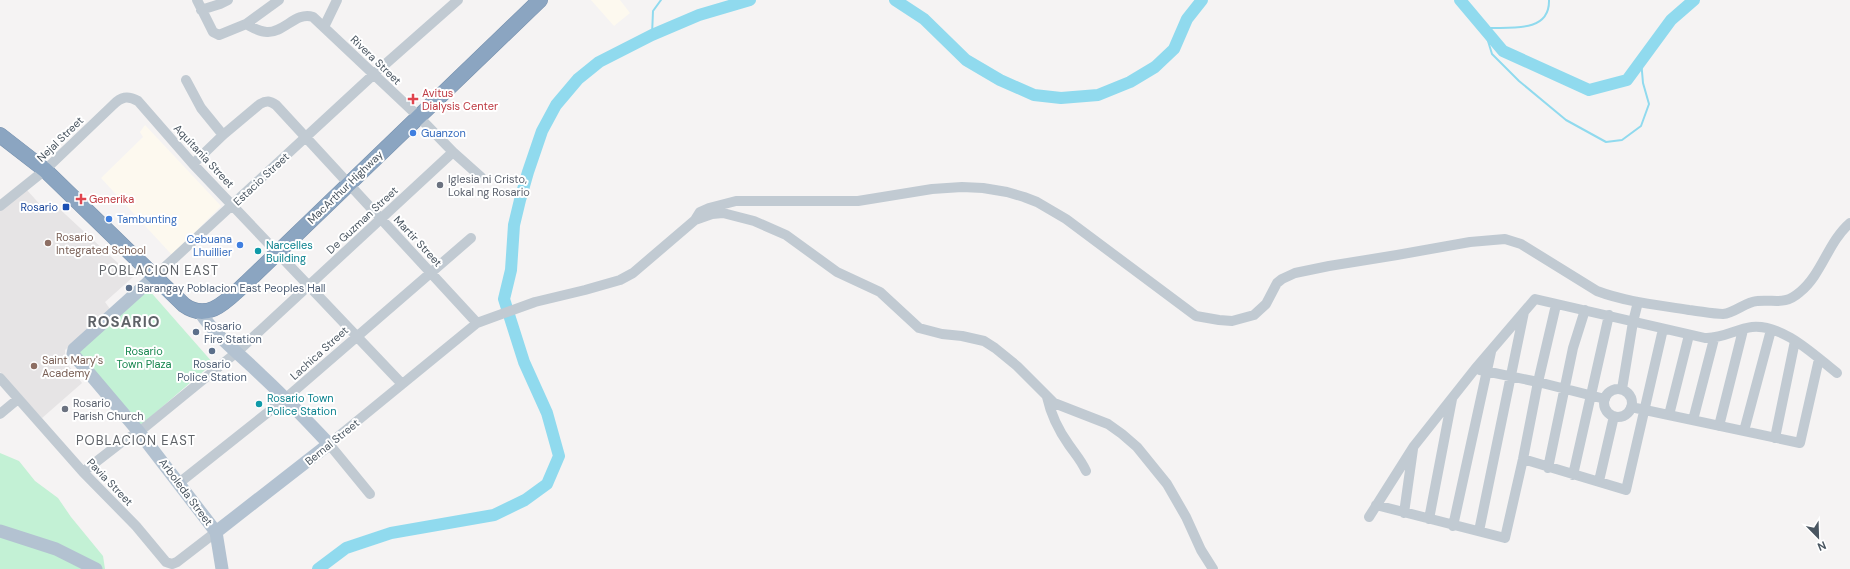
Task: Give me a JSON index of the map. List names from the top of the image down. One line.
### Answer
{"streets":{"highway":["MacArthur Highway"],"main road":["Estacio Street","Bernal Street","Arboleda Street"],"street":["Rivera Street","Nejal Street","Aquitania Street","De Guzman Street","Martir Street","Lachica Street","Pavia Street"]},"crossings":[["Rivera Street","Estacio Street"],["Rivera Street","MacArthur Highway"],["Rivera Street","De Guzman Street"],["Nejal Street","Aquitania Street"],["Aquitania Street","Estacio Street"],["Aquitania Street","MacArthur Highway"],["Aquitania Street","De Guzman Street"],["Aquitania Street","Lachica Street"],["Aquitania Street","Bernal Street"],["Estacio Street","Martir Street"],["Estacio Street","Arboleda Street"],["MacArthur Highway","Martir Street"],["De Guzman Street","Martir Street"],["De Guzman Street","Pavia Street"],["De Guzman Street","Arboleda Street"],["Martir Street","Lachica Street"],["Martir Street","Bernal Street"],["Lachica Street","Arboleda Street"],["Bernal Street","Pavia Street"],["Bernal Street","Arboleda Street"]],"districts":["POBLACION EAST","ROSARIO","POBLACION EAST"],"parks":["Rosario Town Plaza"],"places":{"health":["Avitus Dialysis Center","Generika"],"other":["Guanzon","Iglesia ni Cristo, Lokal ng Rosario","Tambunting","Rosario Integrated School","Cebuana Lhuillier","Narcelles Building","Barangay Poblacion East Peoples Hall","Rosario Fire Station","Rosario Police Station","Saint Mary's Academy","Rosario Town Police Station","Rosario Parish Church"],"transit":["Rosario"]},"north":"bottom right"}
